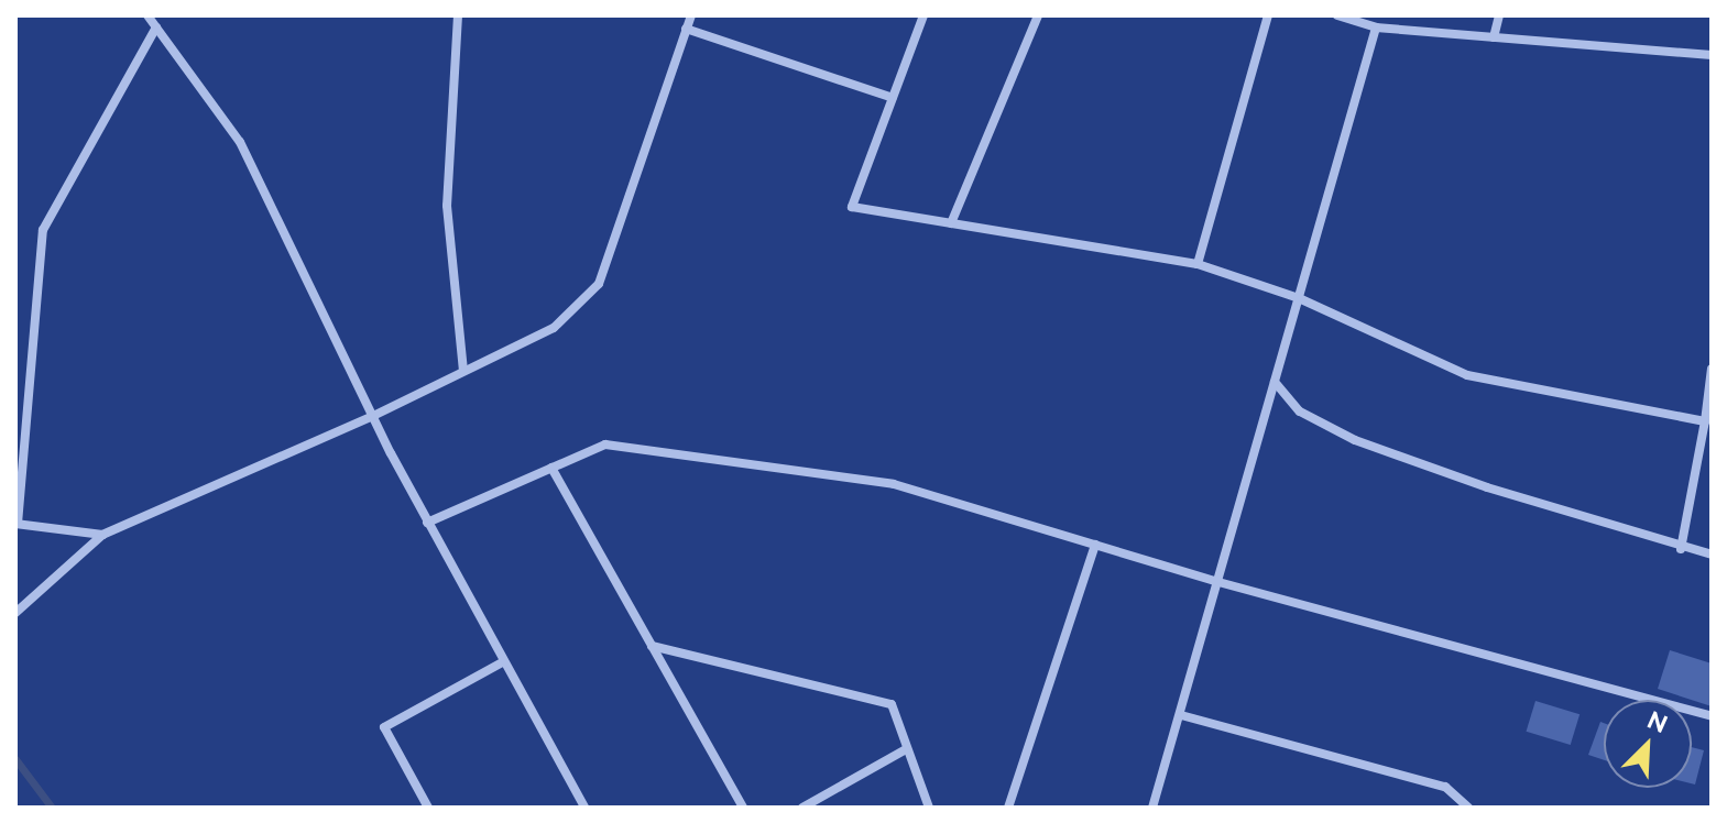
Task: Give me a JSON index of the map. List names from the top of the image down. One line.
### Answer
{"north":"top right"}
